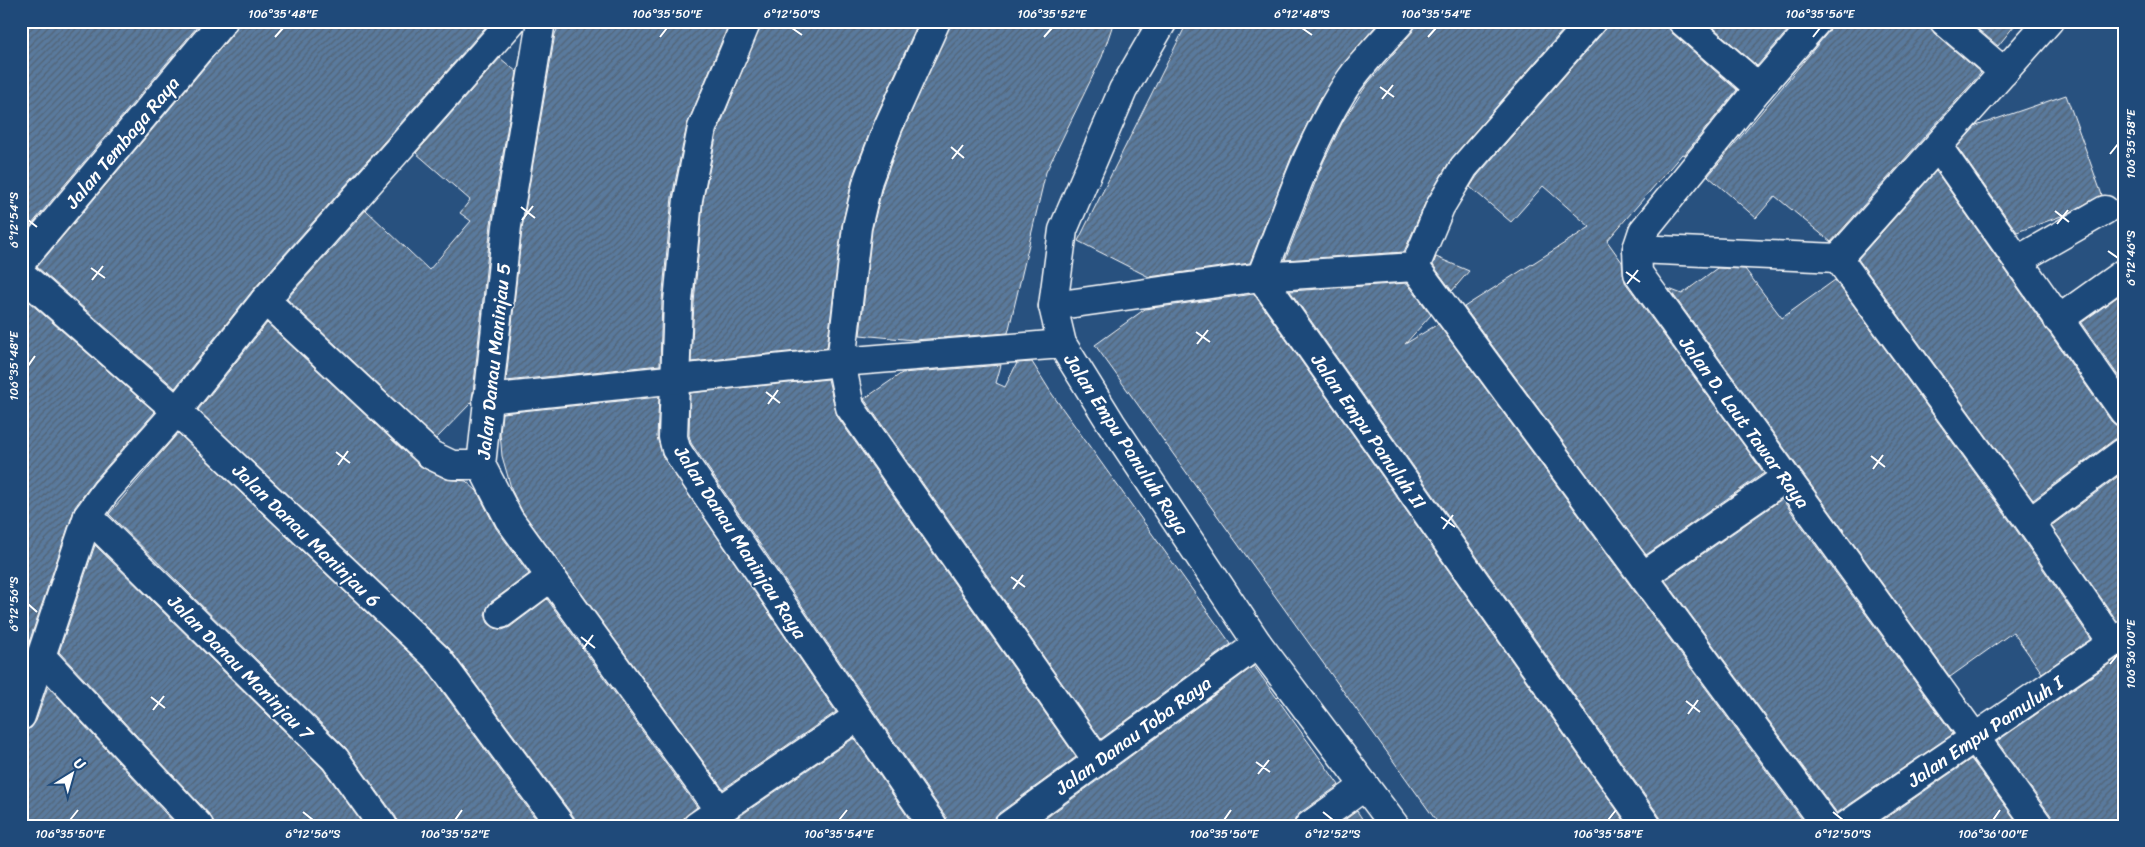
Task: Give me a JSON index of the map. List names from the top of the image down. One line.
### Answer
{"streets":{"street":["Jalan Tembaga Raya","Jalan Danau Maninjau 5","Jalan D. Laut Tawar Raya","Jalan Empu Panuluh II","Jalan Empu Panuluh Raya","Jalan Danau Maninjau 6","Jalan Danau Maninjau Raya","Jalan Danau Maninjau 7","Jalan Empu Pamuluh I","Jalan Danau Toba Raya"]},"crossings":[["Jalan D. Laut Tawar Raya","Jalan Empu Pamuluh I"],["Jalan Empu Panuluh Raya","Jalan Danau Toba Raya"]],"north":"top right","coordinates":["106°35'48\"E","106°35'50\"E","6°12'50\"S","106°35'52\"E","6°12'48\"S","106°35'54\"E","106°35'56\"E","106°35'58\"E","6°12'54\"S","6°12'46\"S","6°12'56\"S","106°36'00\"E","6°12'52\"S"]}
